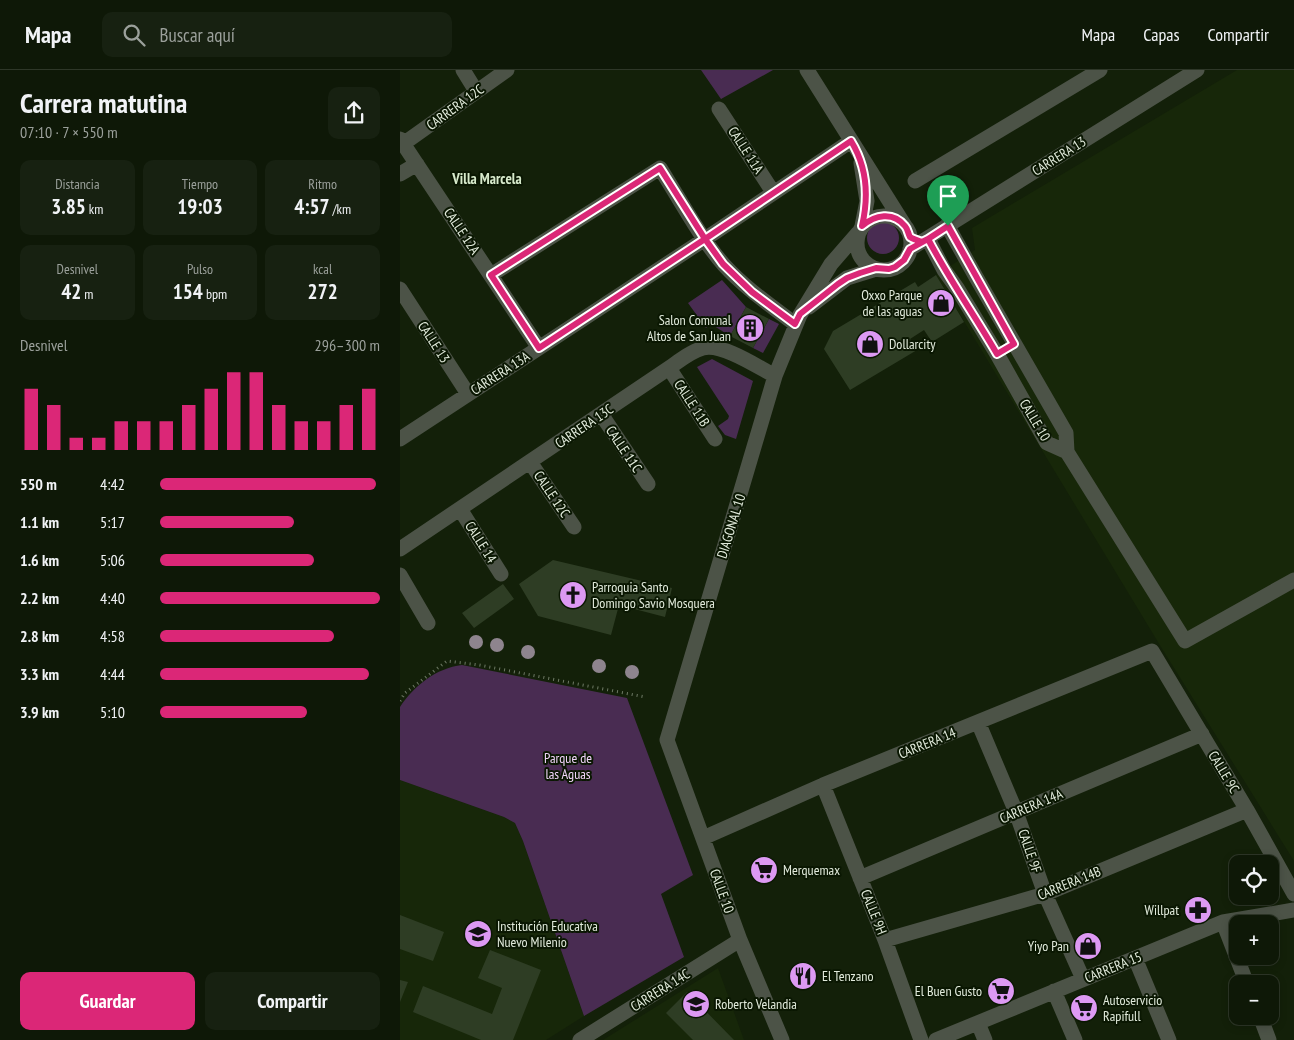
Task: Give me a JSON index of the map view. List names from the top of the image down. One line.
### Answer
{"streets":{"street":["CARRERA 12C","CALLE 11A","CARRERA 13","CALLE 12A","CALLE 13","CARRERA 13A","CALLE 11B","CALLE 10","CARRERA 13C","CALLE 11C","CALLE 12C","DIAGONAL 10","CALLE 14","CARRERA 14","CALLE 9C","CARRERA 14A","CALLE 9F","CARRERA 14B","CALLE 9H","CARRERA 15","CARRERA 14C"]},"crossings":[["CARRERA 12C","CALLE 12A"],["CALLE 11A","CARRERA 13A"],["CARRERA 13","CALLE 10"],["CARRERA 13","DIAGONAL 10"],["CALLE 12A","CARRERA 13A"],["CALLE 13","CARRERA 13A"],["CARRERA 13A","CALLE 10"],["CALLE 11B","CARRERA 13C"],["CALLE 10","DIAGONAL 10"],["CALLE 10","CARRERA 14"],["CALLE 10","CARRERA 14C"],["CARRERA 13C","CALLE 11C"],["CARRERA 13C","CALLE 12C"],["CARRERA 13C","DIAGONAL 10"],["CARRERA 13C","CALLE 14"],["CARRERA 14","CALLE 9C"],["CARRERA 14","CALLE 9F"],["CARRERA 14","CALLE 9H"],["CALLE 9C","CARRERA 14A"],["CALLE 9C","CARRERA 14B"],["CARRERA 14A","CALLE 9F"],["CARRERA 14A","CALLE 9H"],["CALLE 9F","CARRERA 14B"],["CALLE 9F","CARRERA 15"],["CARRERA 14B","CALLE 9H"]],"districts":["Villa Marcela"],"parks":["Parque de las Aguas"],"places":{"shop":["Oxxo Parque de las aguas","Dollarcity","Yiyo Pan"],"building":["Salon Comunal Altos de San Juan"],"church":["Parroquia Santo Domingo Savio Mosquera"],"supermarket":["Merquemax","El Buen Gusto","Autoservicio Rapifull"],"pharmacy":["Willpat"],"school or university":["Institución Educativa Nuevo Milenio","Roberto Velandia"],"restaurant":["El Tenzano"]},"page":{"header":"Mapa","search":"Buscar aquí","nav":["Mapa","Capas","Compartir"],"heading":["Carrera matutina","07:10 · 7 × 550 m"],"stats":[["Distancia","3.85 km"],["Tiempo","19:03"],["Ritmo","4:57 /km"],["Desnivel","42 m"],["Pulso","154 bpm"],["kcal","272"]],"chart":["Desnivel","296–300 m"],"list":[{"name":"550 m","note":"4:42"},{"name":"1.1 km","note":"5:17"},{"name":"1.6 km","note":"5:06"},{"name":"2.2 km","note":"4:40"},{"name":"2.8 km","note":"4:58"},{"name":"3.3 km","note":"4:44"},{"name":"3.9 km","note":"5:10"}],"map_buttons":["+","−"],"buttons":["Guardar","Compartir"]}}
